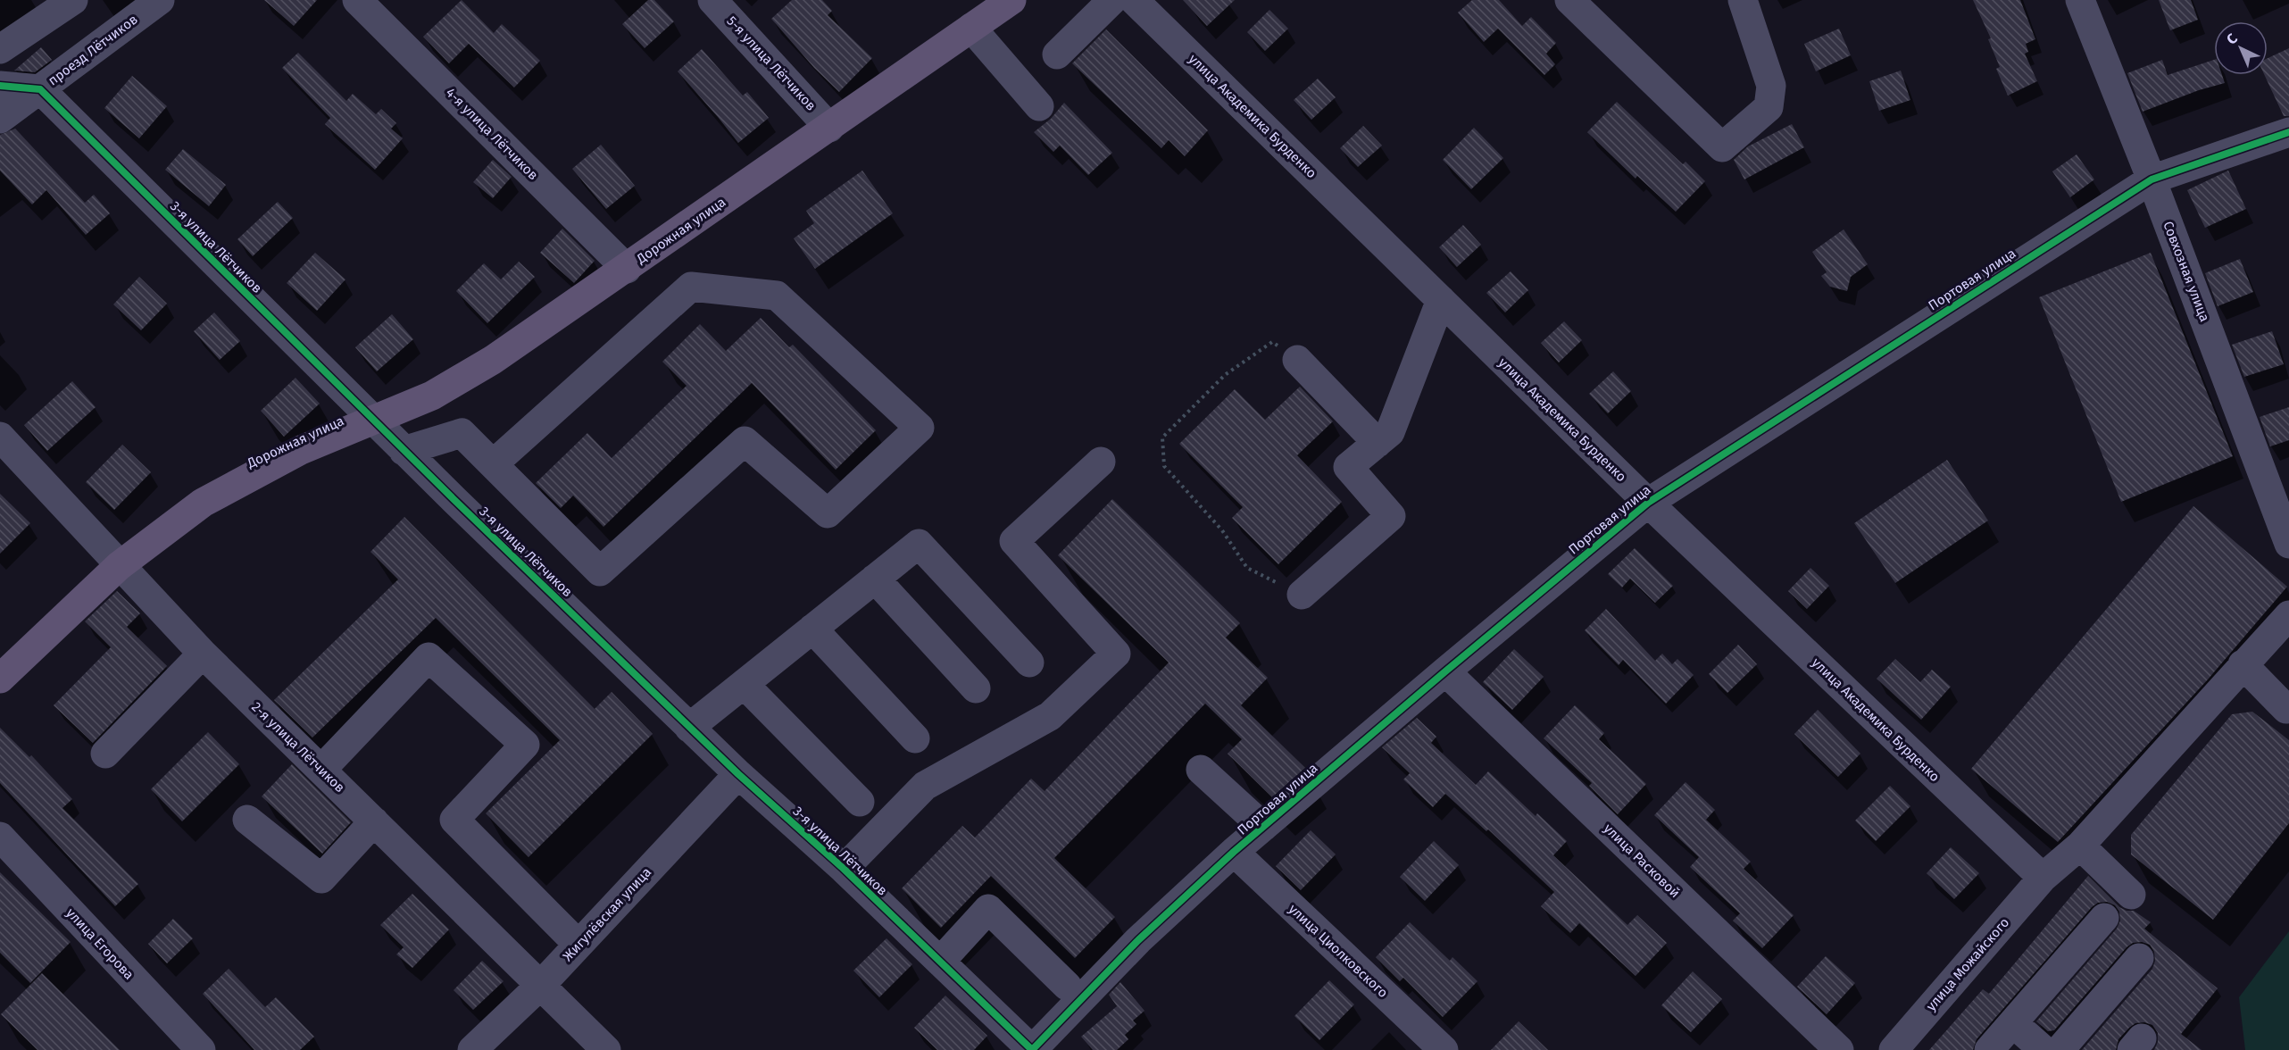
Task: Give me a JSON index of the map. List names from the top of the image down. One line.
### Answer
{"streets":{"main road":["Дорожная улица"],"street":["проезд Лётчиков","5-я улица Лётчиков","улица Академика Бурденко","4-я улица Лётчиков","3-я улица Лётчиков","Совхозная улица","Портовая улица","2-я улица Лётчиков","улица Расковой","Жигулёвская улица","улица Егорова","улица Циолковского","улица Можайского"]},"crossings":[["проезд Лётчиков","3-я улица Лётчиков"],["5-я улица Лётчиков","Дорожная улица"],["улица Академика Бурденко","Портовая улица"],["улица Академика Бурденко","улица Можайского"],["4-я улица Лётчиков","Дорожная улица"],["Дорожная улица","3-я улица Лётчиков"],["Дорожная улица","2-я улица Лётчиков"],["3-я улица Лётчиков","Портовая улица"],["3-я улица Лётчиков","Жигулёвская улица"],["Совхозная улица","Портовая улица"],["Портовая улица","улица Расковой"],["Портовая улица","улица Циолковского"],["2-я улица Лётчиков","Жигулёвская улица"]],"north":"top left"}
